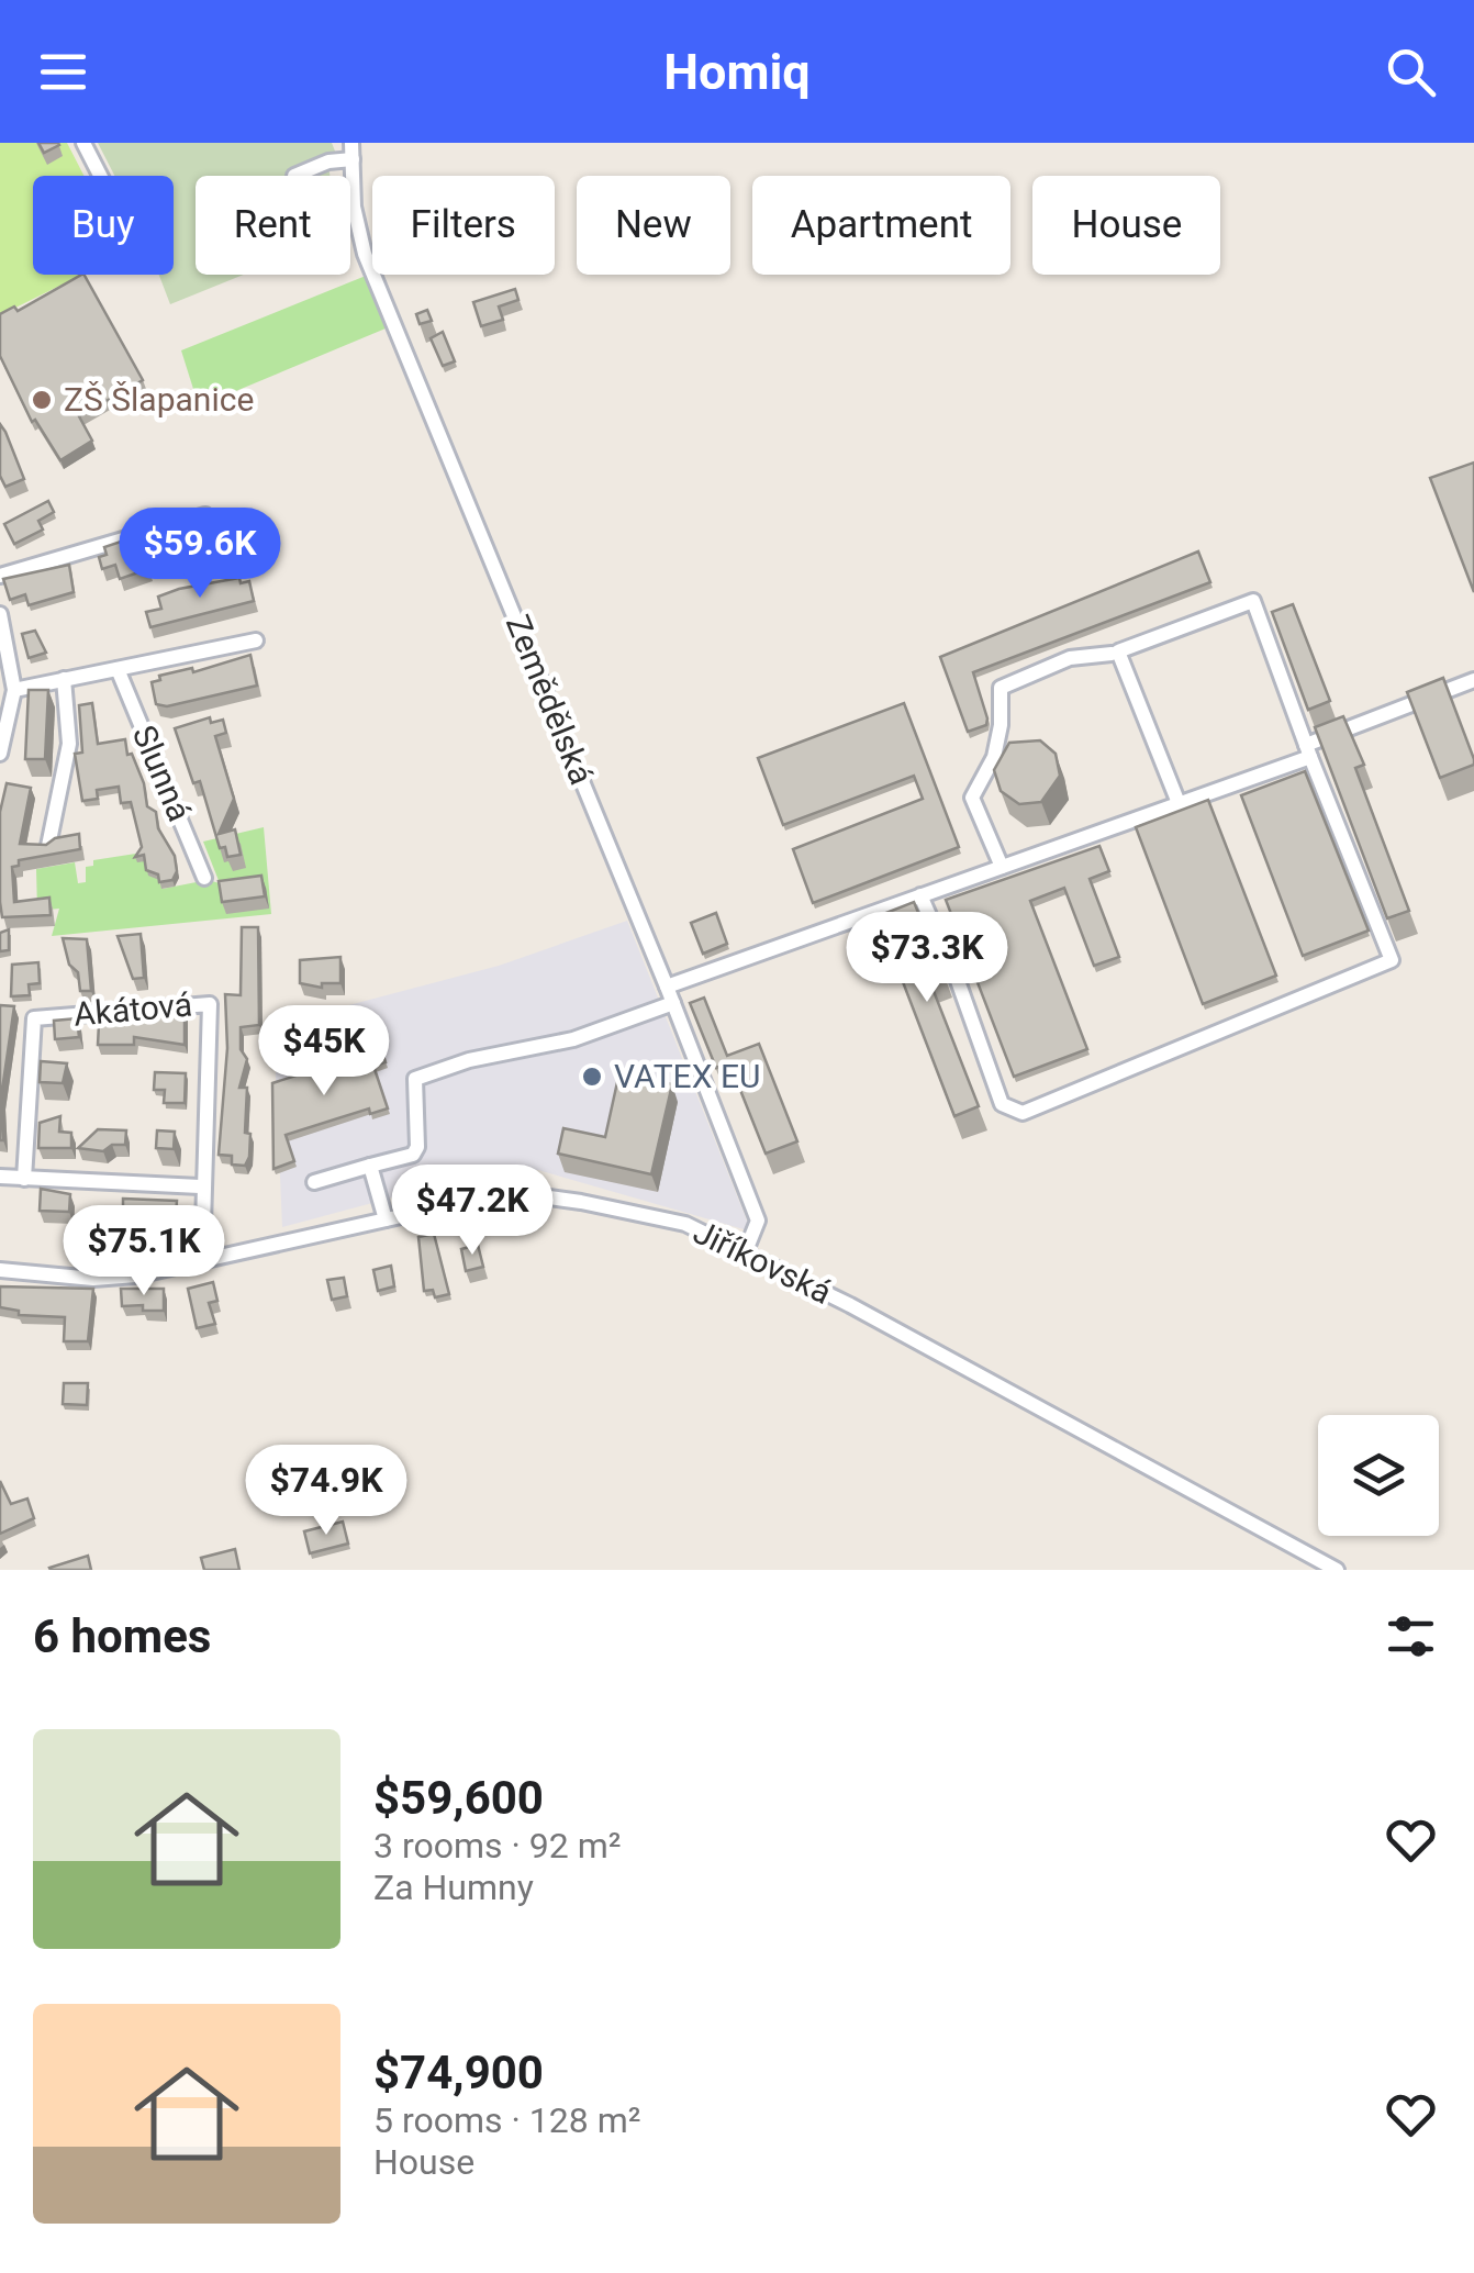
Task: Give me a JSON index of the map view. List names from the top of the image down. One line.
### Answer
{"streets":{"street":["Zemědělská","Slunná","Akátová","Jiříkovská"]},"crossings":[["Zemědělská","Jiříkovská"],["Akátová","Jiříkovská"]],"places":["ZŠ Šlapanice","VATEX EU"],"page":{"header":"Homiq","chip":["Buy","Rent","Filters","New","Apartment","House"],"price":["$59.6K","$73.3K","$45K","$47.2K","$75.1K","$74.9K"],"heading":"6 homes","list":[{"name":"$59,600","note":"3 rooms · 92 m² · Za Humny"},{"name":"$74,900","note":"5 rooms · 128 m² · House"}]}}
